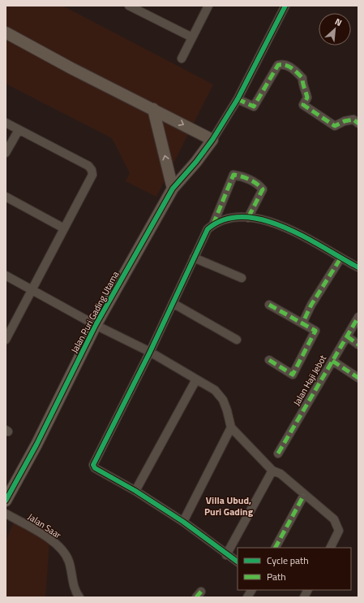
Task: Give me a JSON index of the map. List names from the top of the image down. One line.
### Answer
{"streets":{"street":["Jalan Puri Gading Utama","Jalan Haji Jebot","Jalan Saar"]},"districts":["Villa Ubud, Puri Gading"],"legend":["Cycle path","Path"],"north":"top right"}
